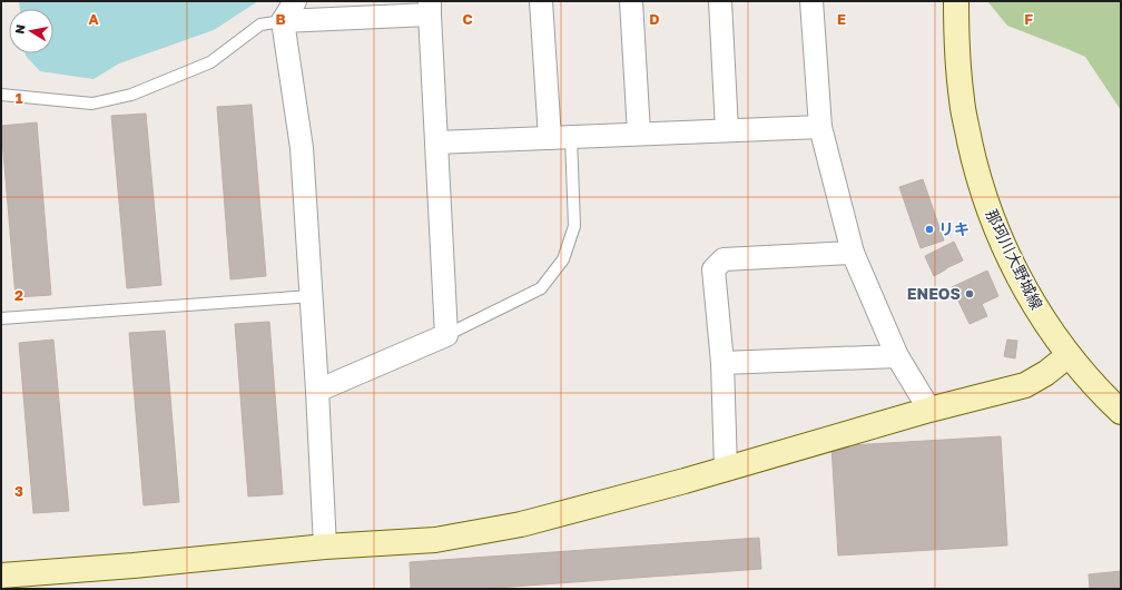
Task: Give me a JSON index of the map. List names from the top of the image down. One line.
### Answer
{"streets":{"street":["那珂川大野城線"]},"places":["リキ","ENEOS"],"north":"left","grid":{"columns":["A","B","C","D","E","F"],"rows":["1","2","3"]}}
